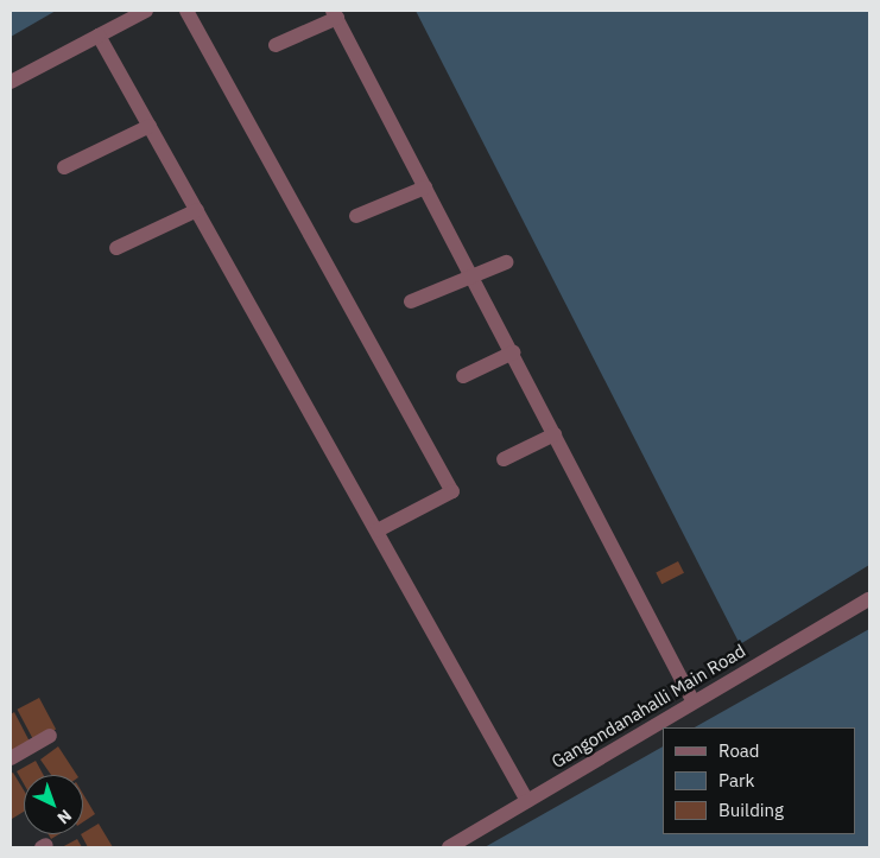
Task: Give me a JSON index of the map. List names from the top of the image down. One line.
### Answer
{"streets":{"street":["Gangondanahalli Main Road"]},"legend":["Road","Park","Building"],"north":"bottom right"}
